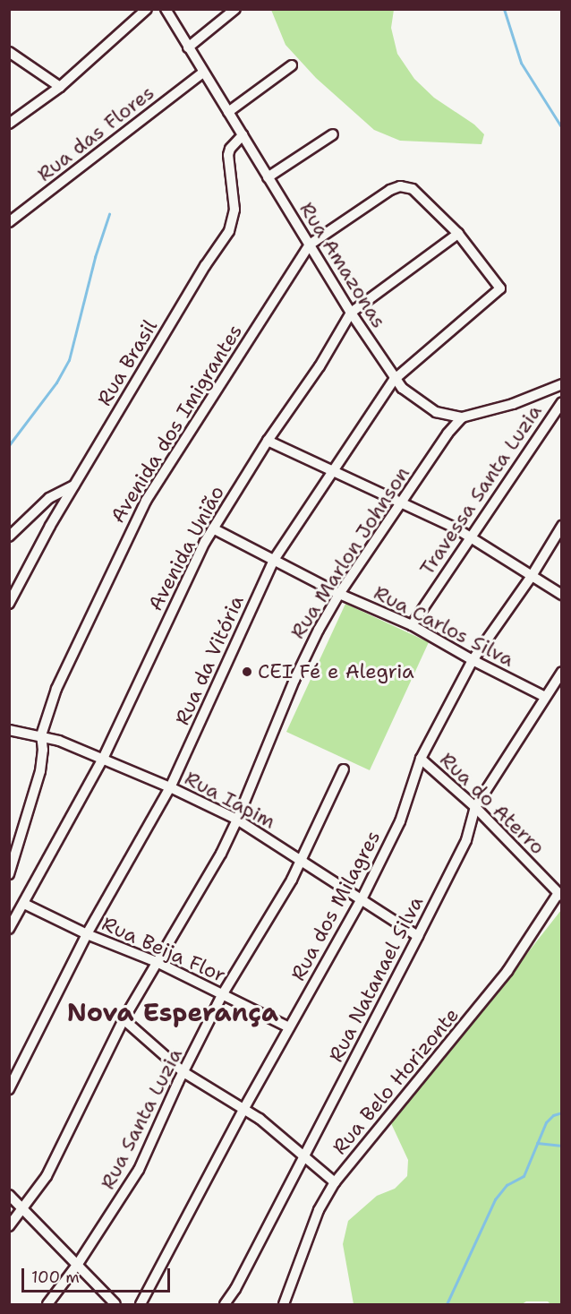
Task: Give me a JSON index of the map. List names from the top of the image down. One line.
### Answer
{"streets":{"street":["Rua das Flores","Rua Amazonas","Rua Brasil","Avenida dos Imigrantes","Travessa Santa Luzia","Avenida União","Rua Marlon Johnson","Rua Carlos Silva","Rua da Vitória","Rua Iapim","Rua do Aterro","Rua dos Milagres","Rua Beija Flor","Rua Natanael Silva","Rua Belo Horizonte","Rua Santa Luzia"]},"crossings":[["Rua das Flores","Rua Amazonas"],["Rua Amazonas","Rua Brasil"],["Rua Amazonas","Avenida dos Imigrantes"],["Rua Amazonas","Avenida União"],["Rua Amazonas","Rua Marlon Johnson"],["Rua Amazonas","Rua da Vitória"],["Avenida dos Imigrantes","Avenida União"],["Avenida dos Imigrantes","Rua da Vitória"],["Avenida dos Imigrantes","Rua Iapim"],["Travessa Santa Luzia","Rua Carlos Silva"],["Avenida União","Rua Carlos Silva"],["Avenida União","Rua da Vitória"],["Avenida União","Rua Iapim"],["Avenida União","Rua Beija Flor"],["Rua Marlon Johnson","Rua Carlos Silva"],["Rua Marlon Johnson","Rua Iapim"],["Rua Marlon Johnson","Rua Beija Flor"],["Rua Carlos Silva","Rua da Vitória"],["Rua Carlos Silva","Rua dos Milagres"],["Rua Carlos Silva","Rua Natanael Silva"],["Rua da Vitória","Rua Iapim"],["Rua da Vitória","Rua Beija Flor"],["Rua Iapim","Rua dos Milagres"],["Rua Iapim","Rua Natanael Silva"],["Rua Iapim","Rua Santa Luzia"],["Rua do Aterro","Rua dos Milagres"],["Rua do Aterro","Rua Natanael Silva"],["Rua do Aterro","Rua Belo Horizonte"],["Rua dos Milagres","Rua Beija Flor"],["Rua Beija Flor","Rua Santa Luzia"]],"districts":["Nova Esperança"],"places":["CEI Fé e Alegria"],"scale_bar":"100 m"}
